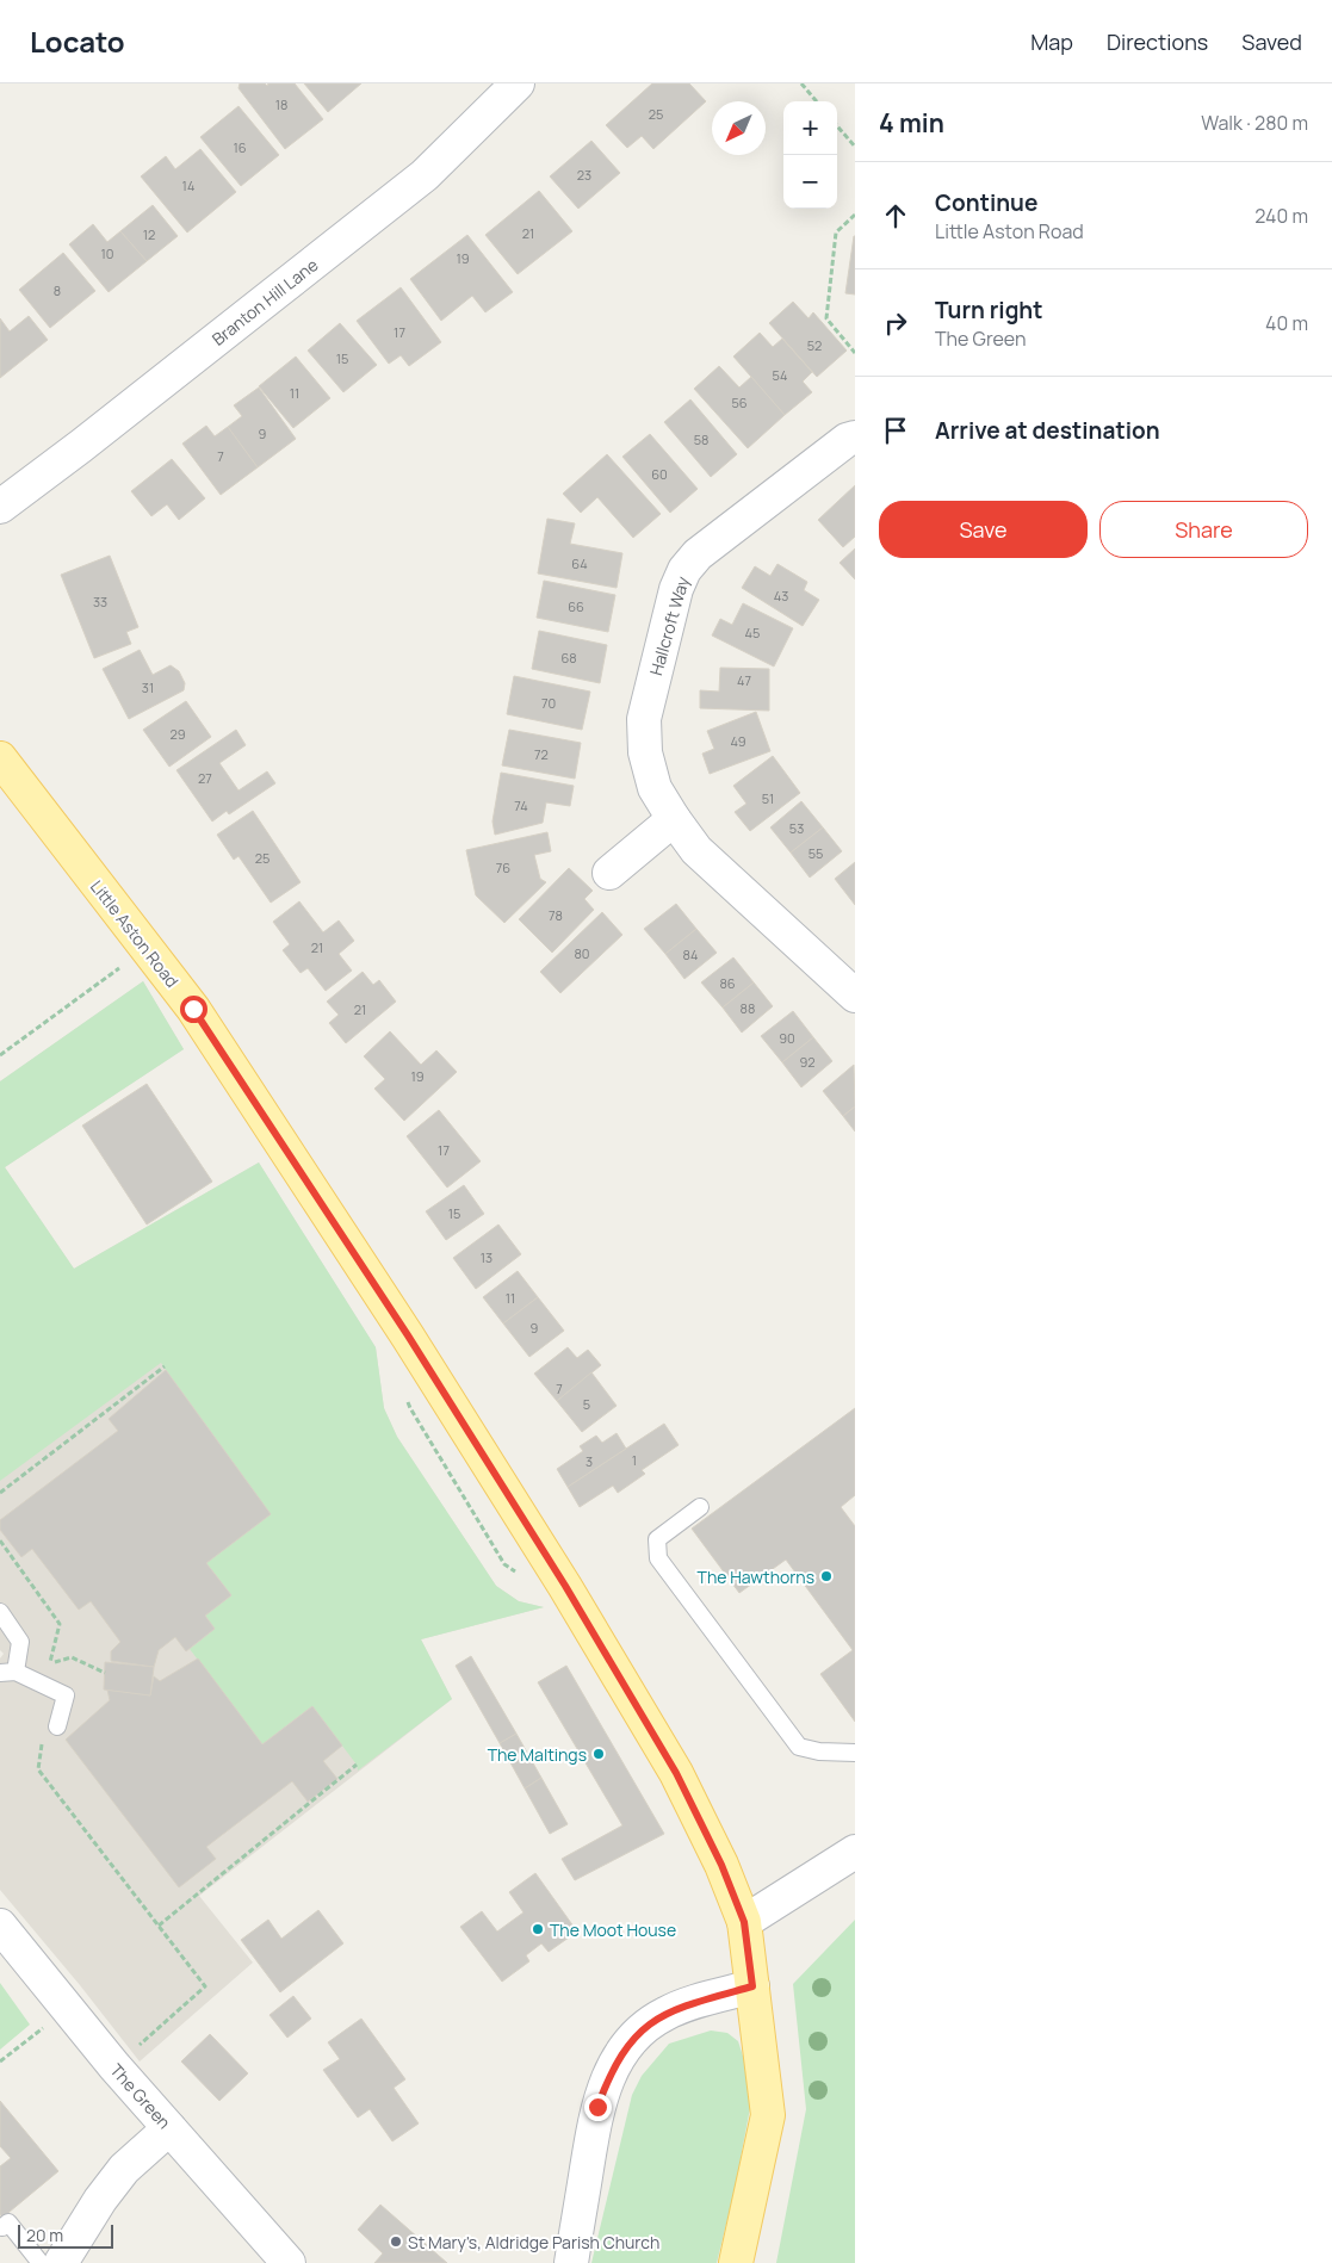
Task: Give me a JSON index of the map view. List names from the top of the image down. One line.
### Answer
{"streets":{"main road":["Little Aston Road"],"street":["Branton Hill Lane","Hallcroft Way","The Green"]},"places":["The Hawthorns","The Maltings","The Moot House","St Mary's, Aldridge Parish Church"],"house_numbers":["18","25","16","23","14","21","12","10","19","8","17","52","15","54","11","56","9","58","7","60","64","43","33","66","45","68","47","31","70","29","49","72","27","51","74","53","55","25","76","78","21","80","84","86","88","21","90","92","19","17","15","13","11","9","7","5","1","3"],"scale_bar":"20 m","north":"bottom left","page":{"header":"Locato","nav":["Map","Directions","Saved"],"heading":["4 min","Walk · 280 m"],"map_buttons":["+","−"],"list":[["Continue","Little Aston Road","240 m"],["Turn right","The Green","40 m"],"Arrive at destination"],"buttons":["Save","Share"],"scale":"20 m"}}
